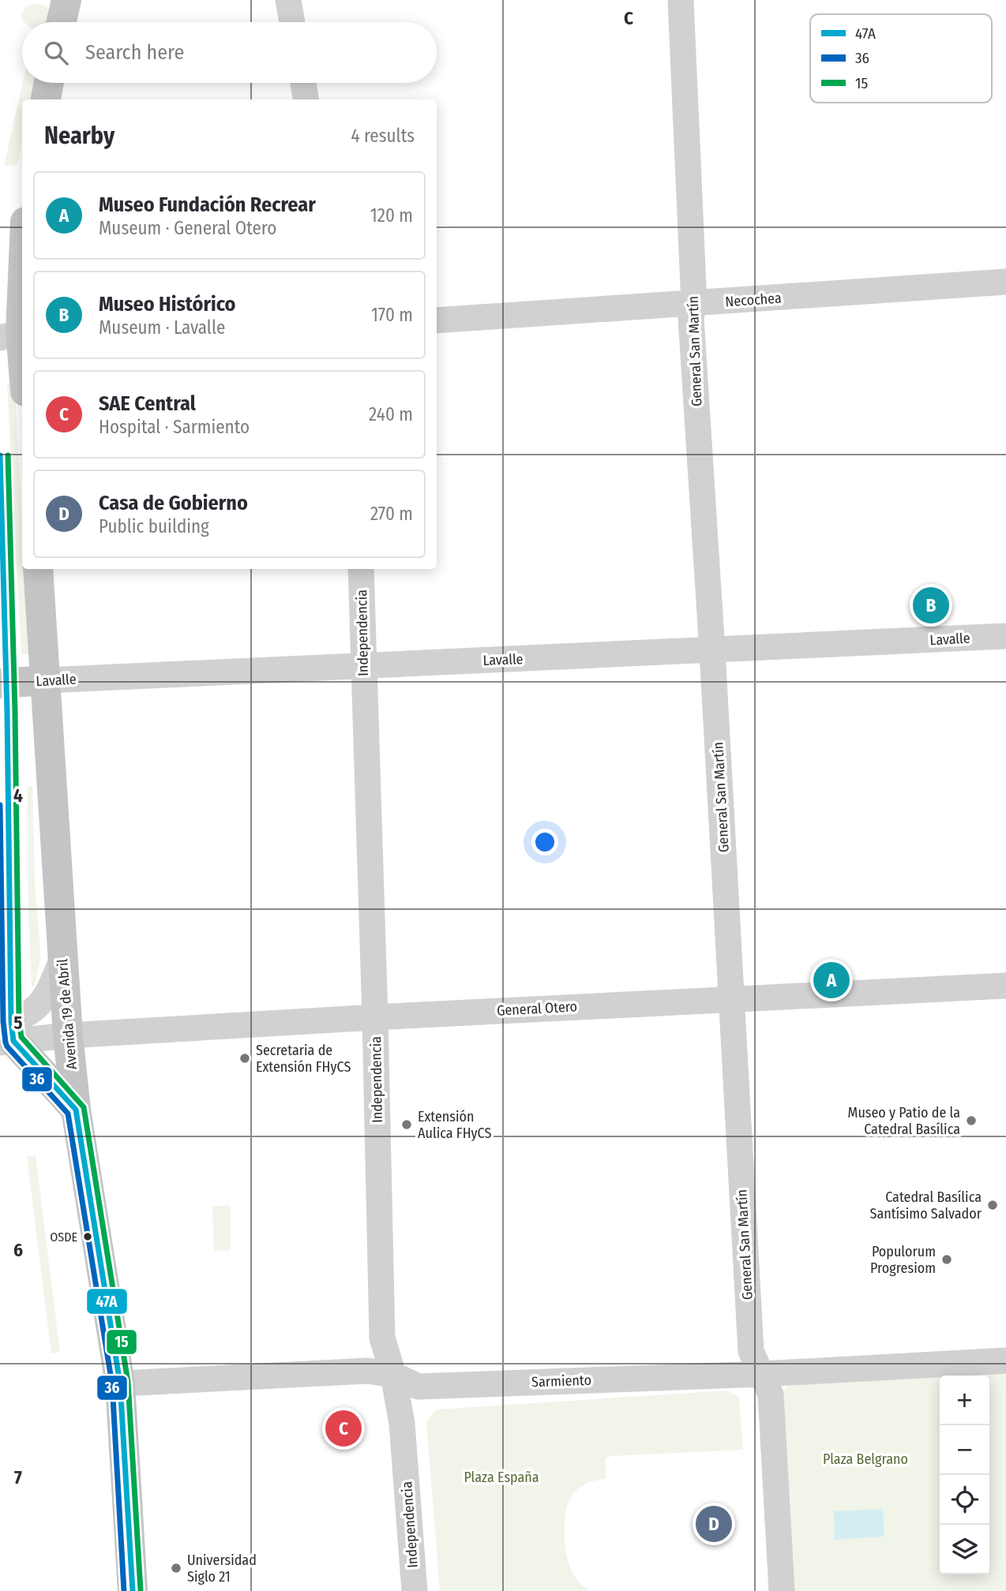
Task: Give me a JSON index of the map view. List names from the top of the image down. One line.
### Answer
{"streets":{"main road":["Lavalle","Avenida 19 de Abril"],"street":["Necochea","General San Martín","Independencia","General Otero","Sarmiento"]},"crossings":[["Necochea","General San Martín"],["General San Martín","Lavalle"],["General San Martín","General Otero"],["General San Martín","Sarmiento"],["Independencia","Lavalle"],["Independencia","General Otero"],["Independencia","Sarmiento"],["Lavalle","Avenida 19 de Abril"],["General Otero","Avenida 19 de Abril"],["Avenida 19 de Abril","Sarmiento"]],"parks":["Plaza Belgrano","Plaza España"],"places":["Secretaria de Extensión FHyCS","Museo y Patio de la Catedral Basílica","Extensión Aulica FHyCS","Catedral Basílica Santísimo Salvador","OSDE","Populorum Progresiom","Universidad Siglo 21"],"lines":["transit line 47A","transit line 15","transit line 36"],"legend":["47A","36","15"],"page":{"search":"Search here","heading":["Nearby","4 results"],"list":[{"mark":"A","name":"Museo Fundación Recrear","note":"Museum · General Otero","value":"120 m"},{"mark":"B","name":"Museo Histórico","note":"Museum · Lavalle","value":"170 m"},{"mark":"C","name":"SAE Central","note":"Hospital · Sarmiento","value":"240 m"},{"mark":"D","name":"Casa de Gobierno","note":"Public building","value":"270 m"}],"pins":["B","A","C","D"],"map_buttons":["+","−"]},"grid":{"columns":["C"],"rows":["4","5","6","7"]}}
